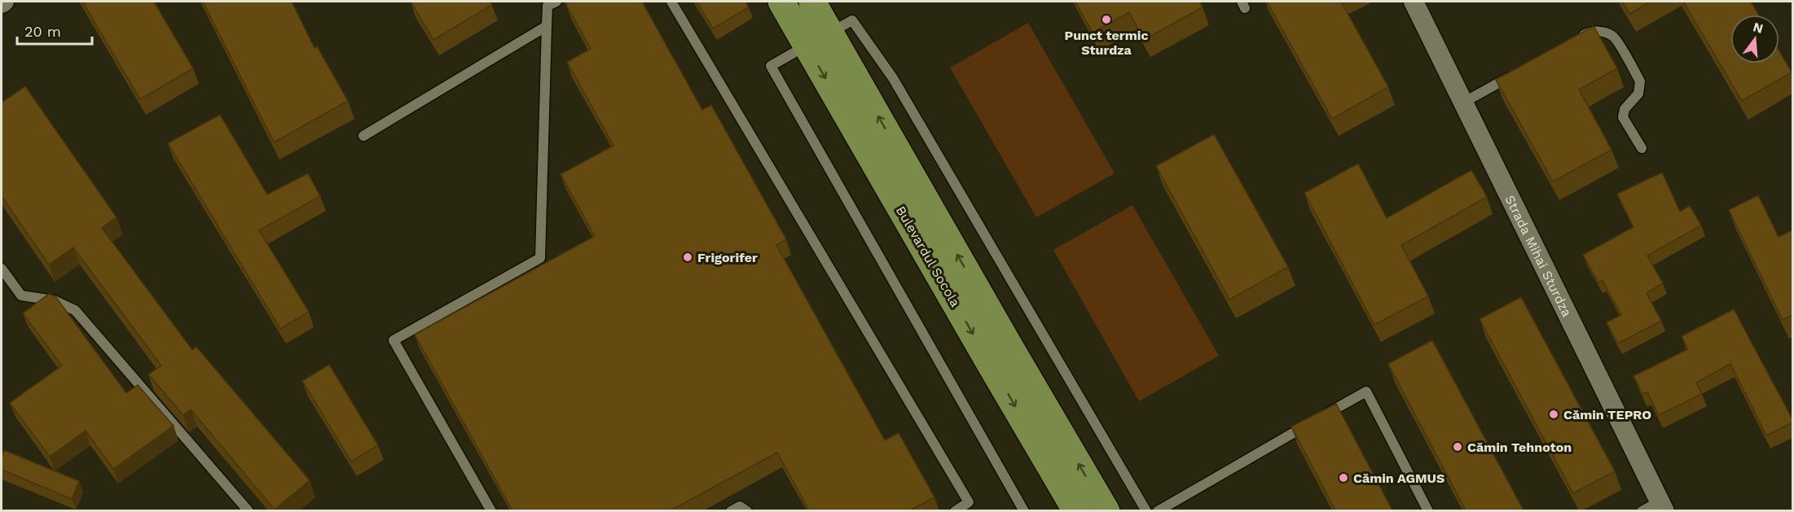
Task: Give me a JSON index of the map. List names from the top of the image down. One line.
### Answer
{"streets":{"main road":["Bulevardul Socola"],"street":["Strada Mihai Sturdza"]},"places":["Punct termic Sturdza","Frigorifer","Cămin TEPRO","Cămin Tehnoton","Cămin AGMUS"],"scale_bar":"20 m","north":"top"}
